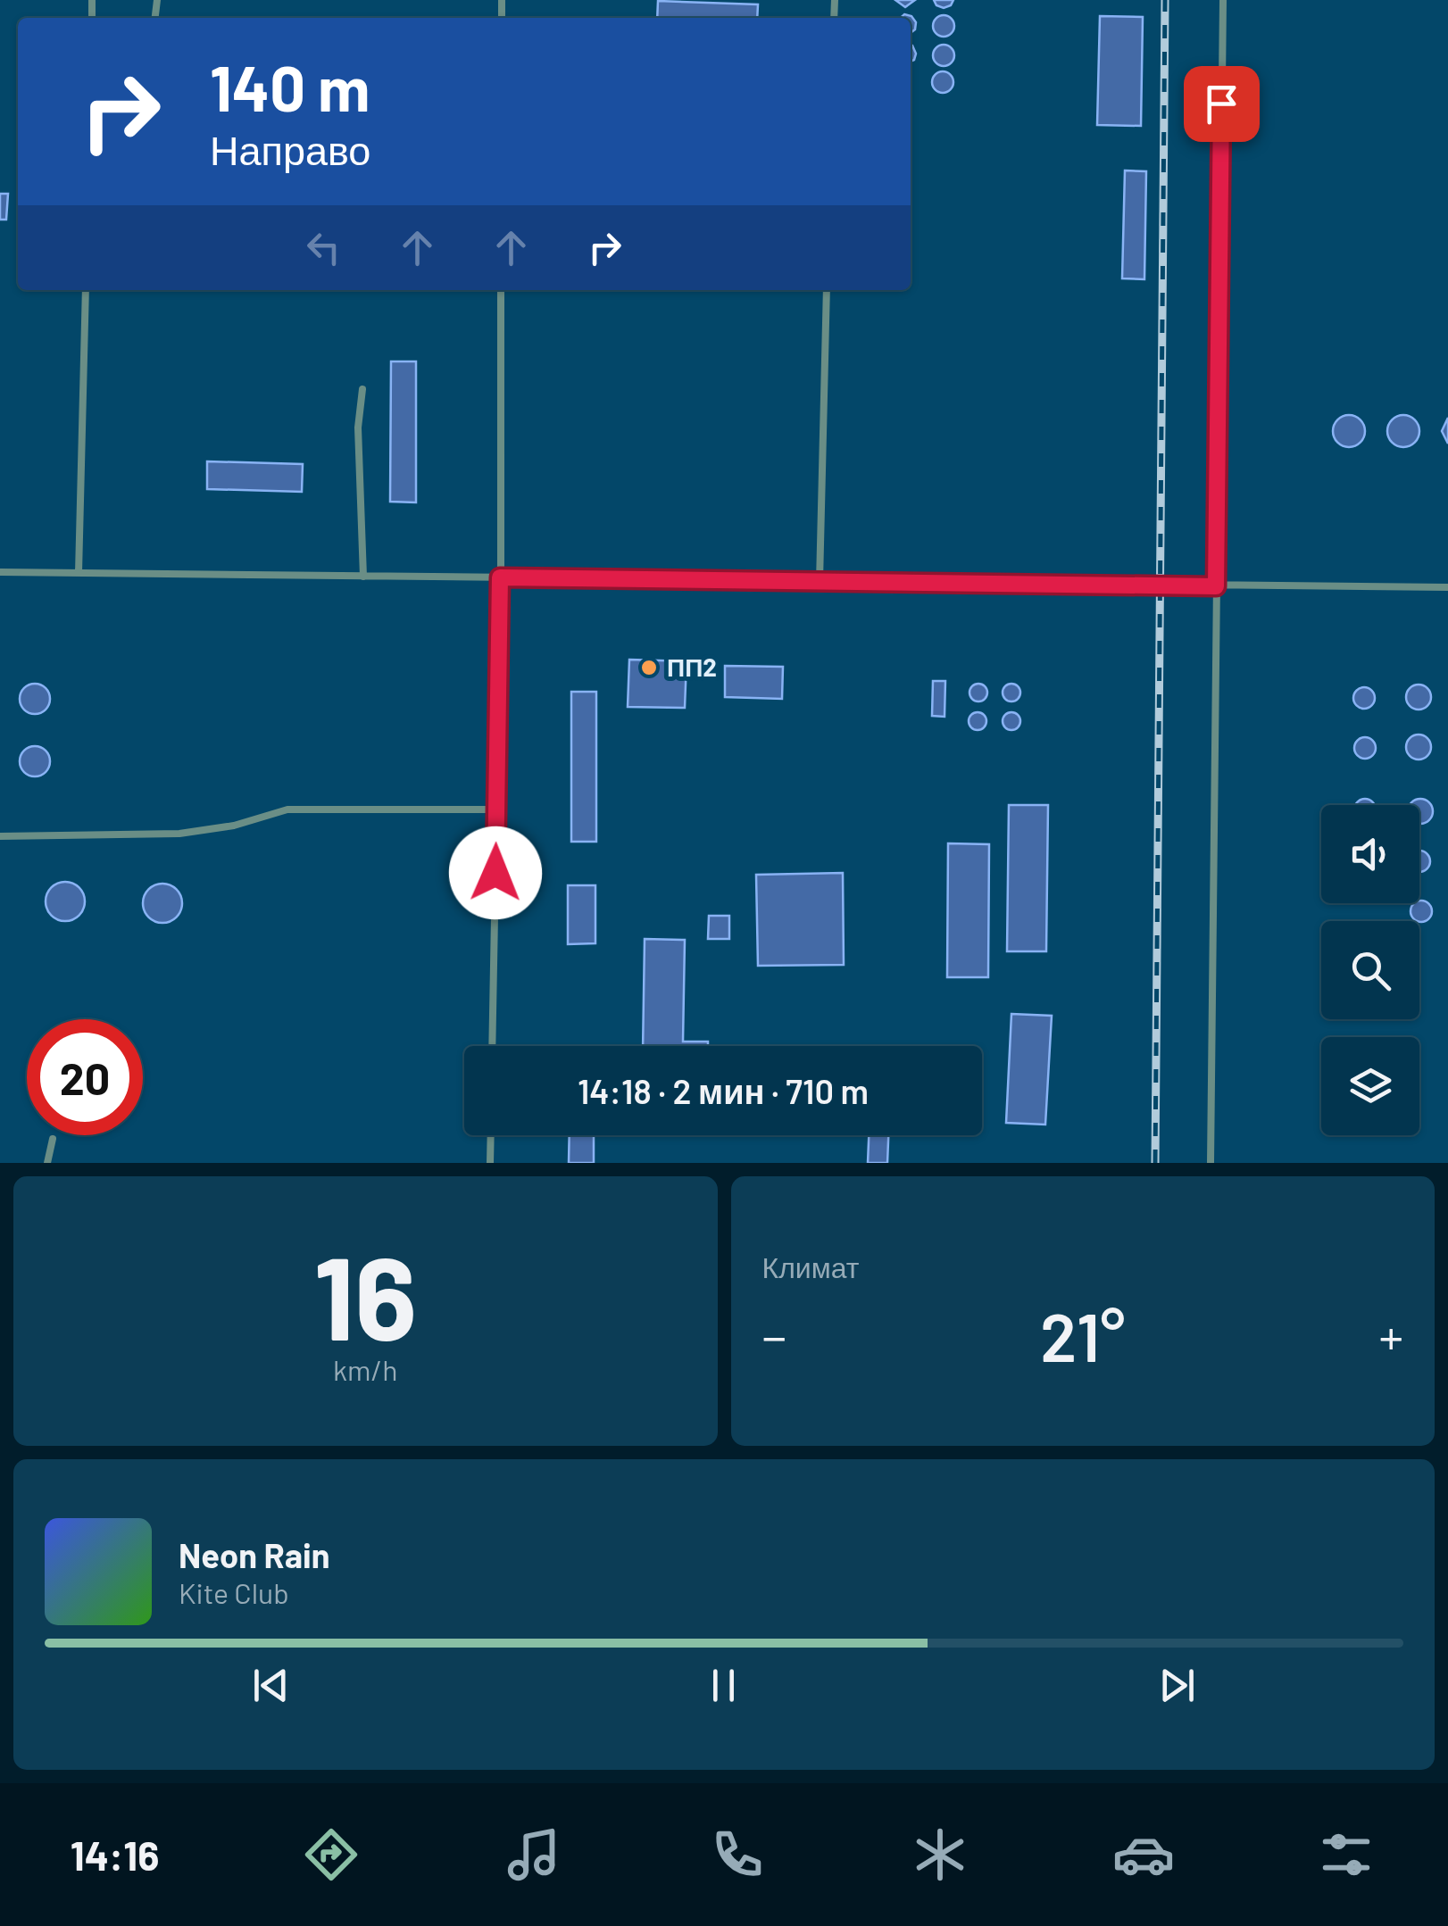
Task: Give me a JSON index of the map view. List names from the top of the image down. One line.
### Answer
{"places":["ПП2"],"page":{"turn":["140 m","Направо"],"limit":"20","trip":"14:18 · 2 мин · 710 m","tile":[["16","km/h"],"Климат"],"heat":["−","21°","+"],"song":["Neon Rain","Kite Club"],"tabs":"14:16"}}
